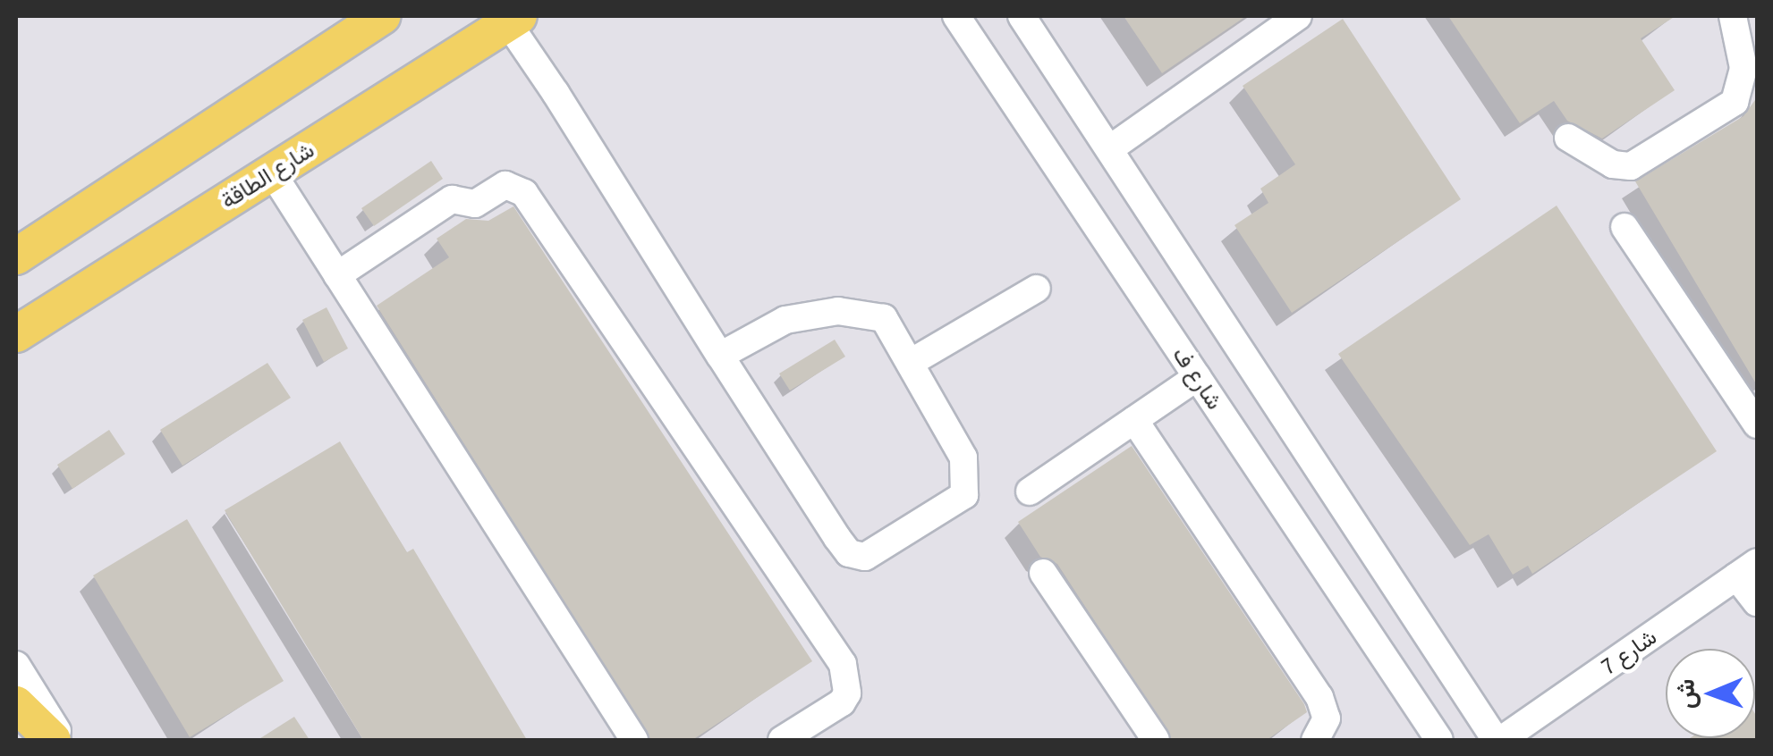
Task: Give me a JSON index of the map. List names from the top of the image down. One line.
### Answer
{"streets":{"main road":["شارع الطاقة"],"street":["شارع ف","شارع 7"]},"north":"left"}
